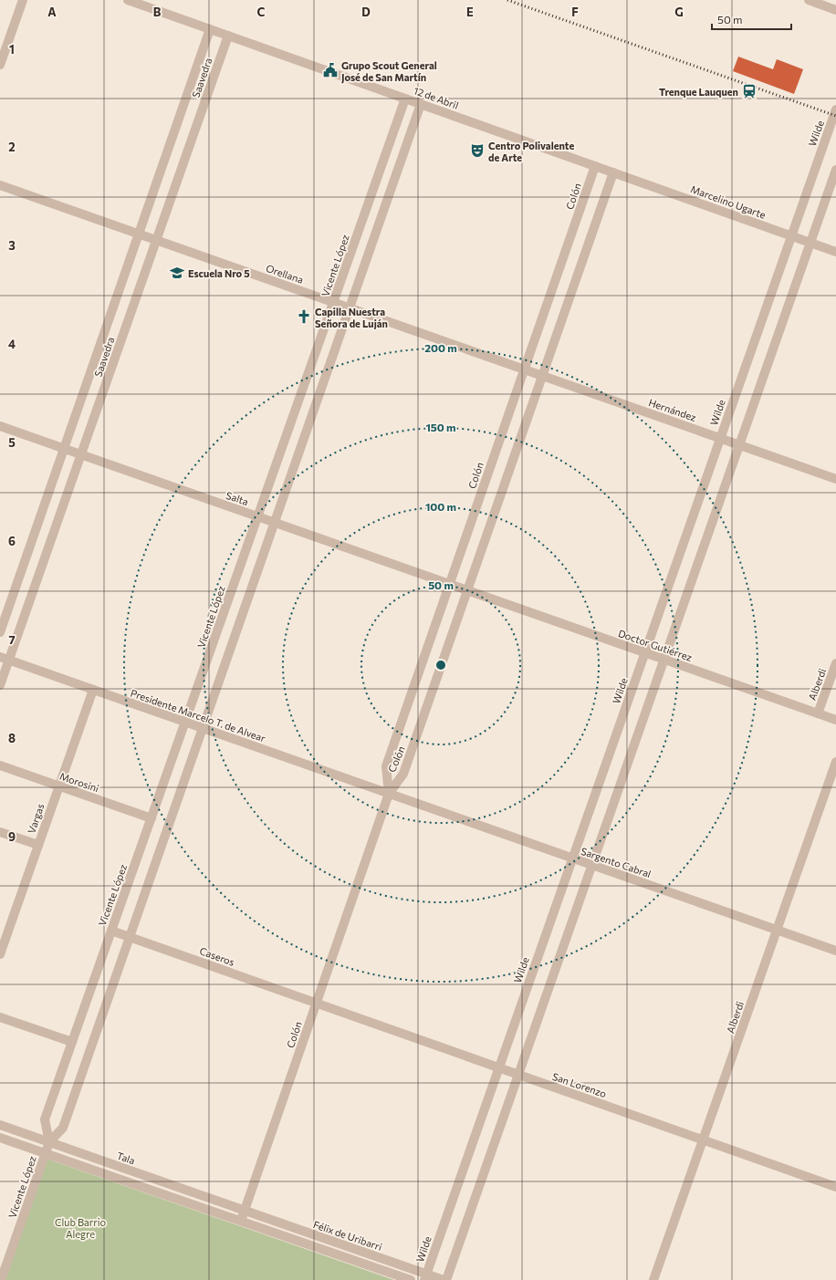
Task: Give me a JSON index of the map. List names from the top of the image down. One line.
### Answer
{"streets":{"street":["Saavedra","12 de Abril","Wilde","Colón","Marcelino Ugarte","Vicente López","Orellana","Hernández","Salta","Doctor Gutiérrez","Alberdi","Presidente Marcelo T. de Alvear","Morosini","Vargas","Sargento Cabral","Caseros","San Lorenzo","Tala","Félix de Uribarri"]},"crossings":[["Saavedra","12 de Abril"],["Saavedra","Orellana"],["Saavedra","Salta"],["Saavedra","Presidente Marcelo T. de Alvear"],["12 de Abril","Colón"],["12 de Abril","Marcelino Ugarte"],["12 de Abril","Vicente López"],["Wilde","Marcelino Ugarte"],["Wilde","Hernández"],["Wilde","Doctor Gutiérrez"],["Wilde","Sargento Cabral"],["Wilde","San Lorenzo"],["Wilde","Félix de Uribarri"],["Colón","Marcelino Ugarte"],["Colón","Orellana"],["Colón","Hernández"],["Colón","Salta"],["Colón","Doctor Gutiérrez"],["Colón","Presidente Marcelo T. de Alvear"],["Colón","Sargento Cabral"],["Colón","Caseros"],["Colón","San Lorenzo"],["Colón","Tala"],["Colón","Félix de Uribarri"],["Vicente López","Orellana"],["Vicente López","Salta"],["Vicente López","Presidente Marcelo T. de Alvear"],["Vicente López","Morosini"],["Vicente López","Caseros"],["Vicente López","Tala"],["Orellana","Hernández"],["Salta","Doctor Gutiérrez"],["Doctor Gutiérrez","Alberdi"],["Alberdi","Sargento Cabral"],["Alberdi","San Lorenzo"],["Presidente Marcelo T. de Alvear","Vargas"],["Presidente Marcelo T. de Alvear","Sargento Cabral"],["Morosini","Vargas"],["Caseros","San Lorenzo"],["Tala","Félix de Uribarri"]],"parks":["Club Barrio Alegre"],"places":{"public building":["Grupo Scout General José de San Martín"],"station":["Trenque Lauquen"],"theatre":["Centro Polivalente de Arte"],"school or university":["Escuela Nro 5"],"church":["Capilla Nuestra Señora de Luján"]},"scale_bar":"50 m","grid":{"columns":["A","B","C","D","E","F","G"],"rows":["1","2","3","4","5","6","7","8","9"]},"rings":["200 m","150 m","100 m","50 m"]}
